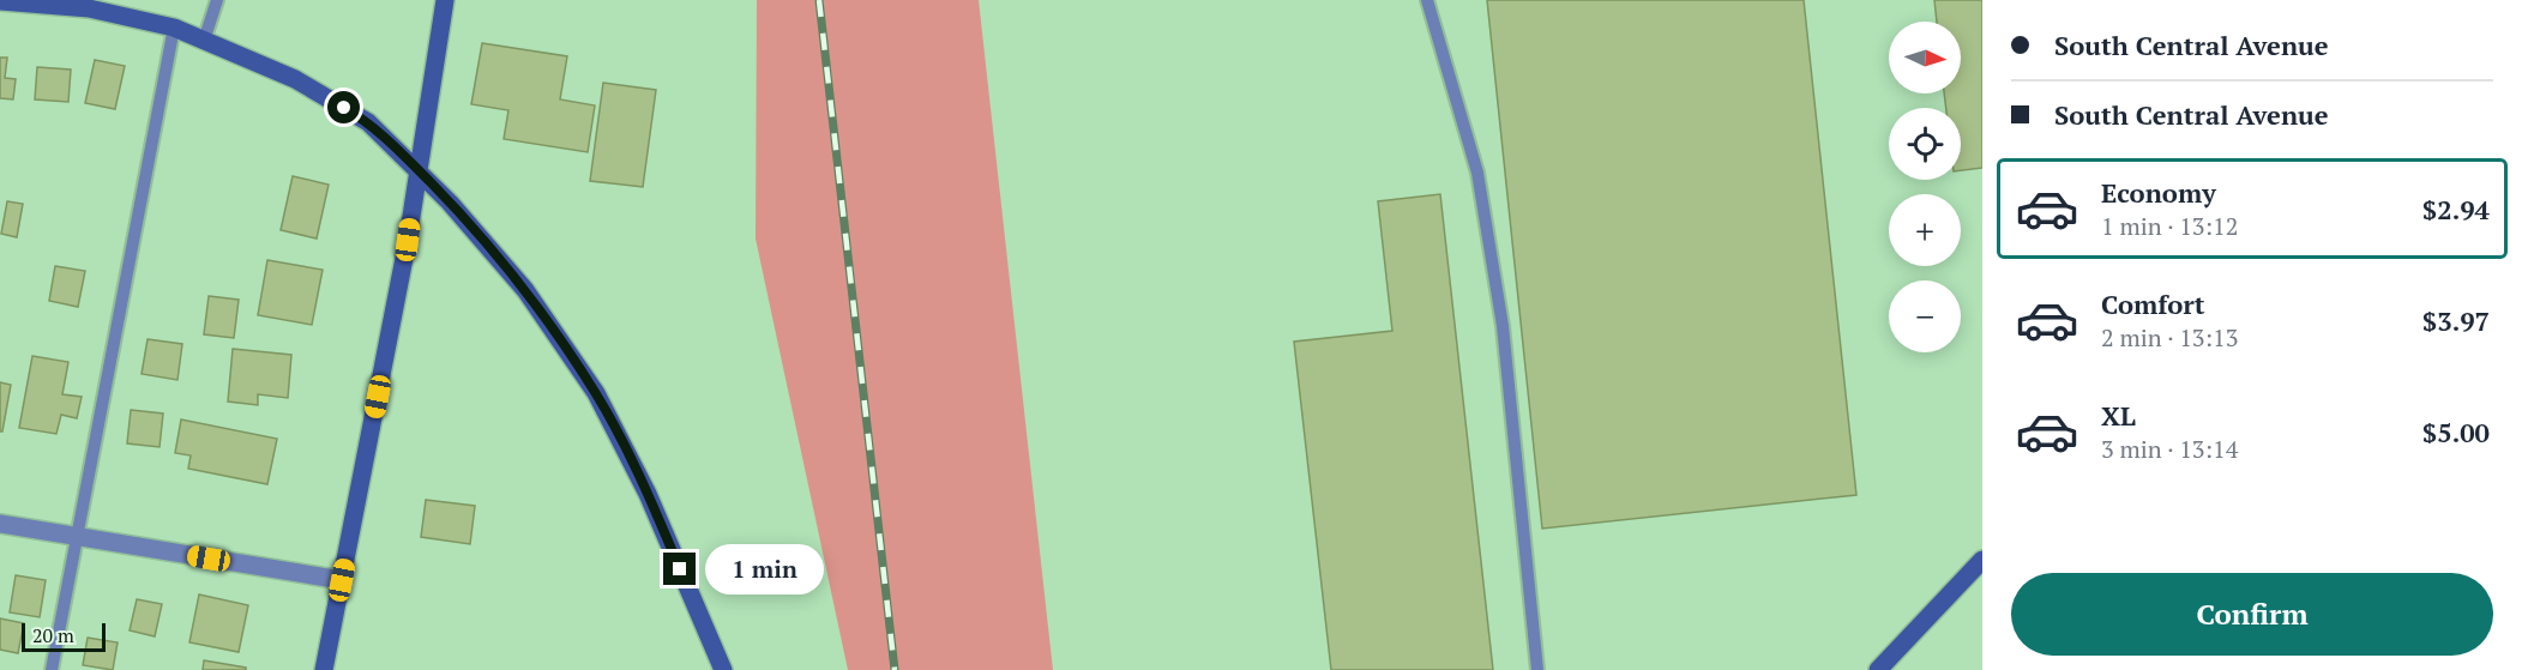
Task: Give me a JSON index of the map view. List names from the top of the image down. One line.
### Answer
{"scale_bar":"20 m","north":"right","page":{"banner":["South Central Avenue","South Central Avenue"],"map_buttons":["+","−"],"list":[{"name":"Economy","note":"1 min · 13:12","value":"$2.94"},{"name":"Comfort","note":"2 min · 13:13","value":"$3.97"},{"name":"XL","note":"3 min · 13:14","value":"$5.00"}],"bubble":"1 min","buttons":"Confirm","scale":"20 m"}}
